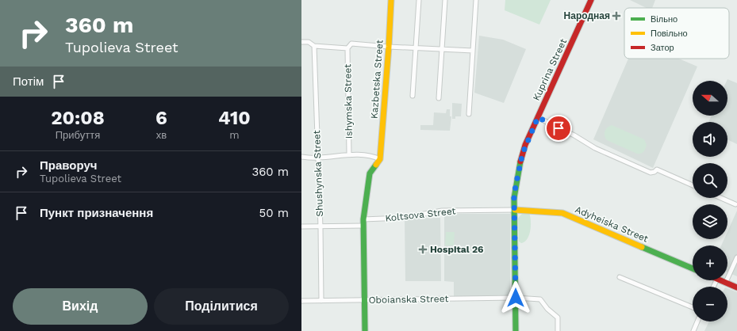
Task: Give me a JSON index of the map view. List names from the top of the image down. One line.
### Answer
{"streets":{"street":["Kuprina Street","Kazbetska Street","Ishymska Street","Shushynska Street","Koltsova Street","Adyheiska Street","Oboianska Street"]},"crossings":[["Kuprina Street","Koltsova Street"],["Kuprina Street","Adyheiska Street"],["Kuprina Street","Oboianska Street"],["Shushynska Street","Oboianska Street"],["Koltsova Street","Adyheiska Street"]],"places":{"health":["Народная","Hospital 26"]},"legend":["Вільно","Повільно","Затор"],"north":"left","page":{"turn":["360 m","Tupolieva Street"],"then":"Потім","map_buttons":["+","−"],"eta":["20:08","Прибуття","6","хв","410","m"],"list":[{"name":"Праворуч","note":"Tupolieva Street","value":"360 m"},{"name":"Пункт призначення","value":"50 m"}],"buttons":["Вихід","Поділитися"]}}
